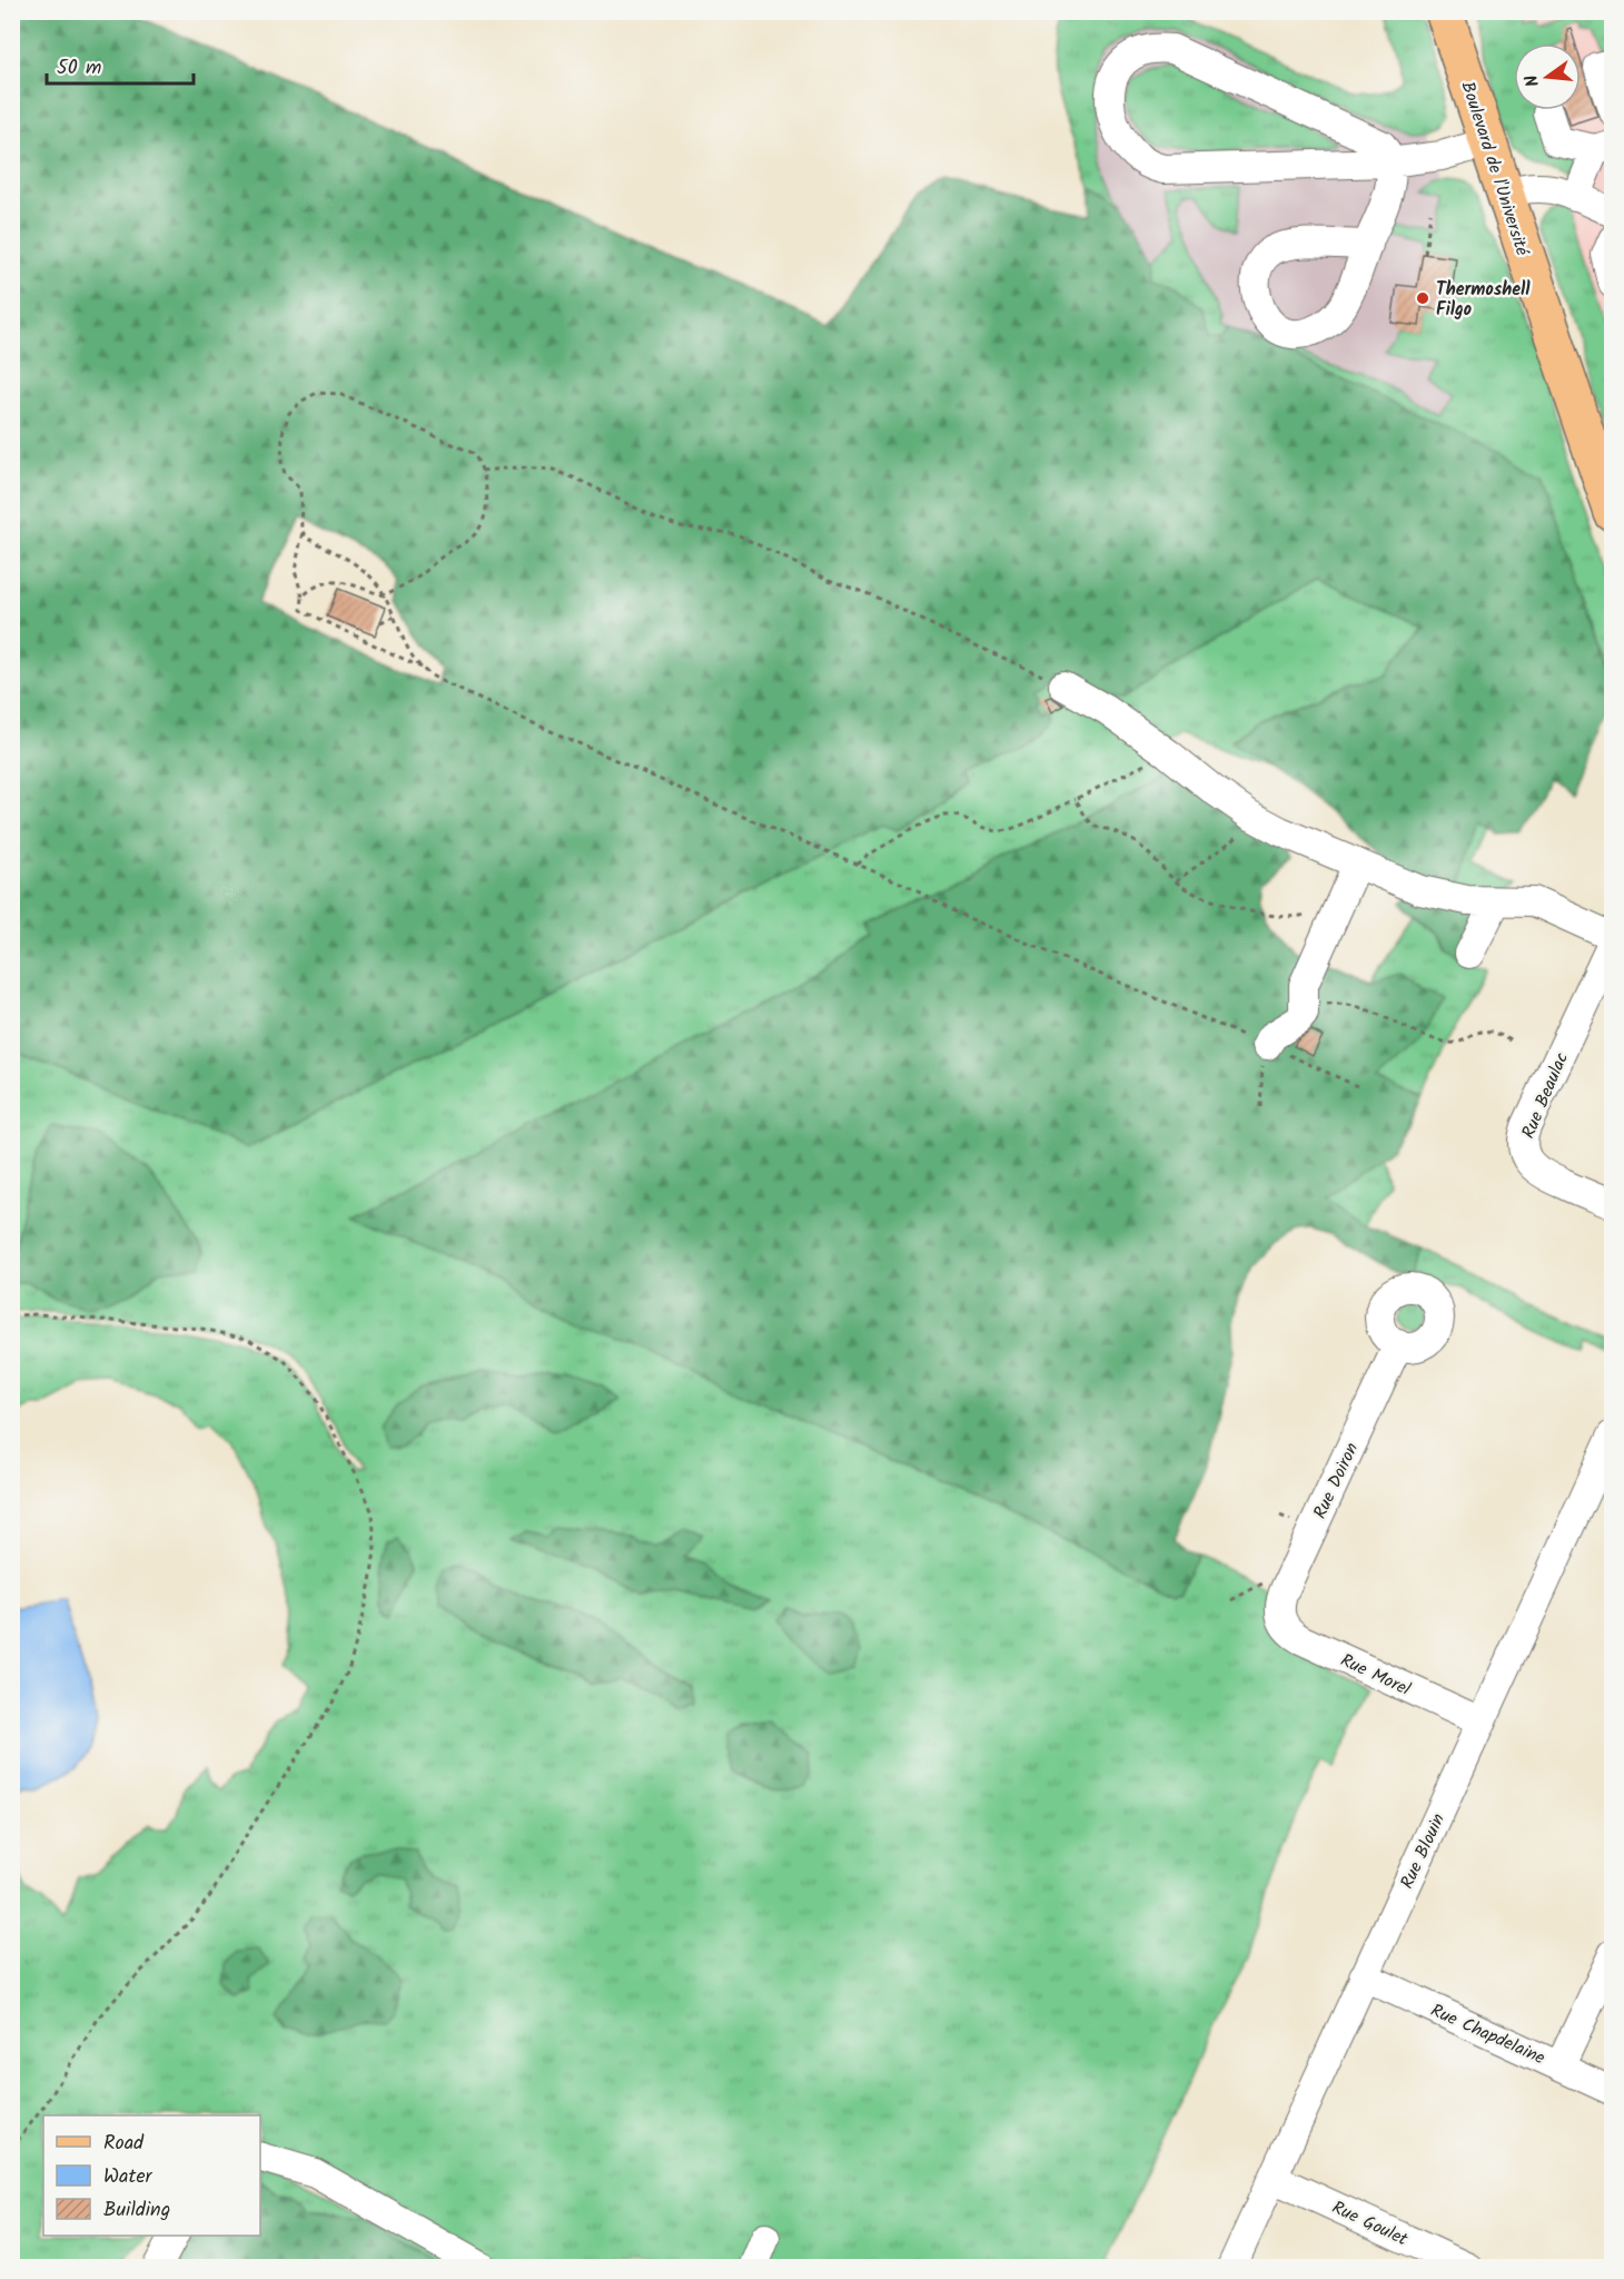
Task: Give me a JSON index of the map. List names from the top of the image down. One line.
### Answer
{"streets":{"main road":["Boulevard de l'Université"],"street":["Rue Beaulac","Rue Doiron","Rue Morel","Rue Blouin","Rue Chapdelaine","Rue Goulet"]},"crossings":[["Rue Doiron","Rue Morel"],["Rue Morel","Rue Blouin"],["Rue Blouin","Rue Chapdelaine"],["Rue Blouin","Rue Goulet"]],"places":["Thermoshell Filgo"],"legend":["Road","Water","Building"],"scale_bar":"50 m","north":"left"}
